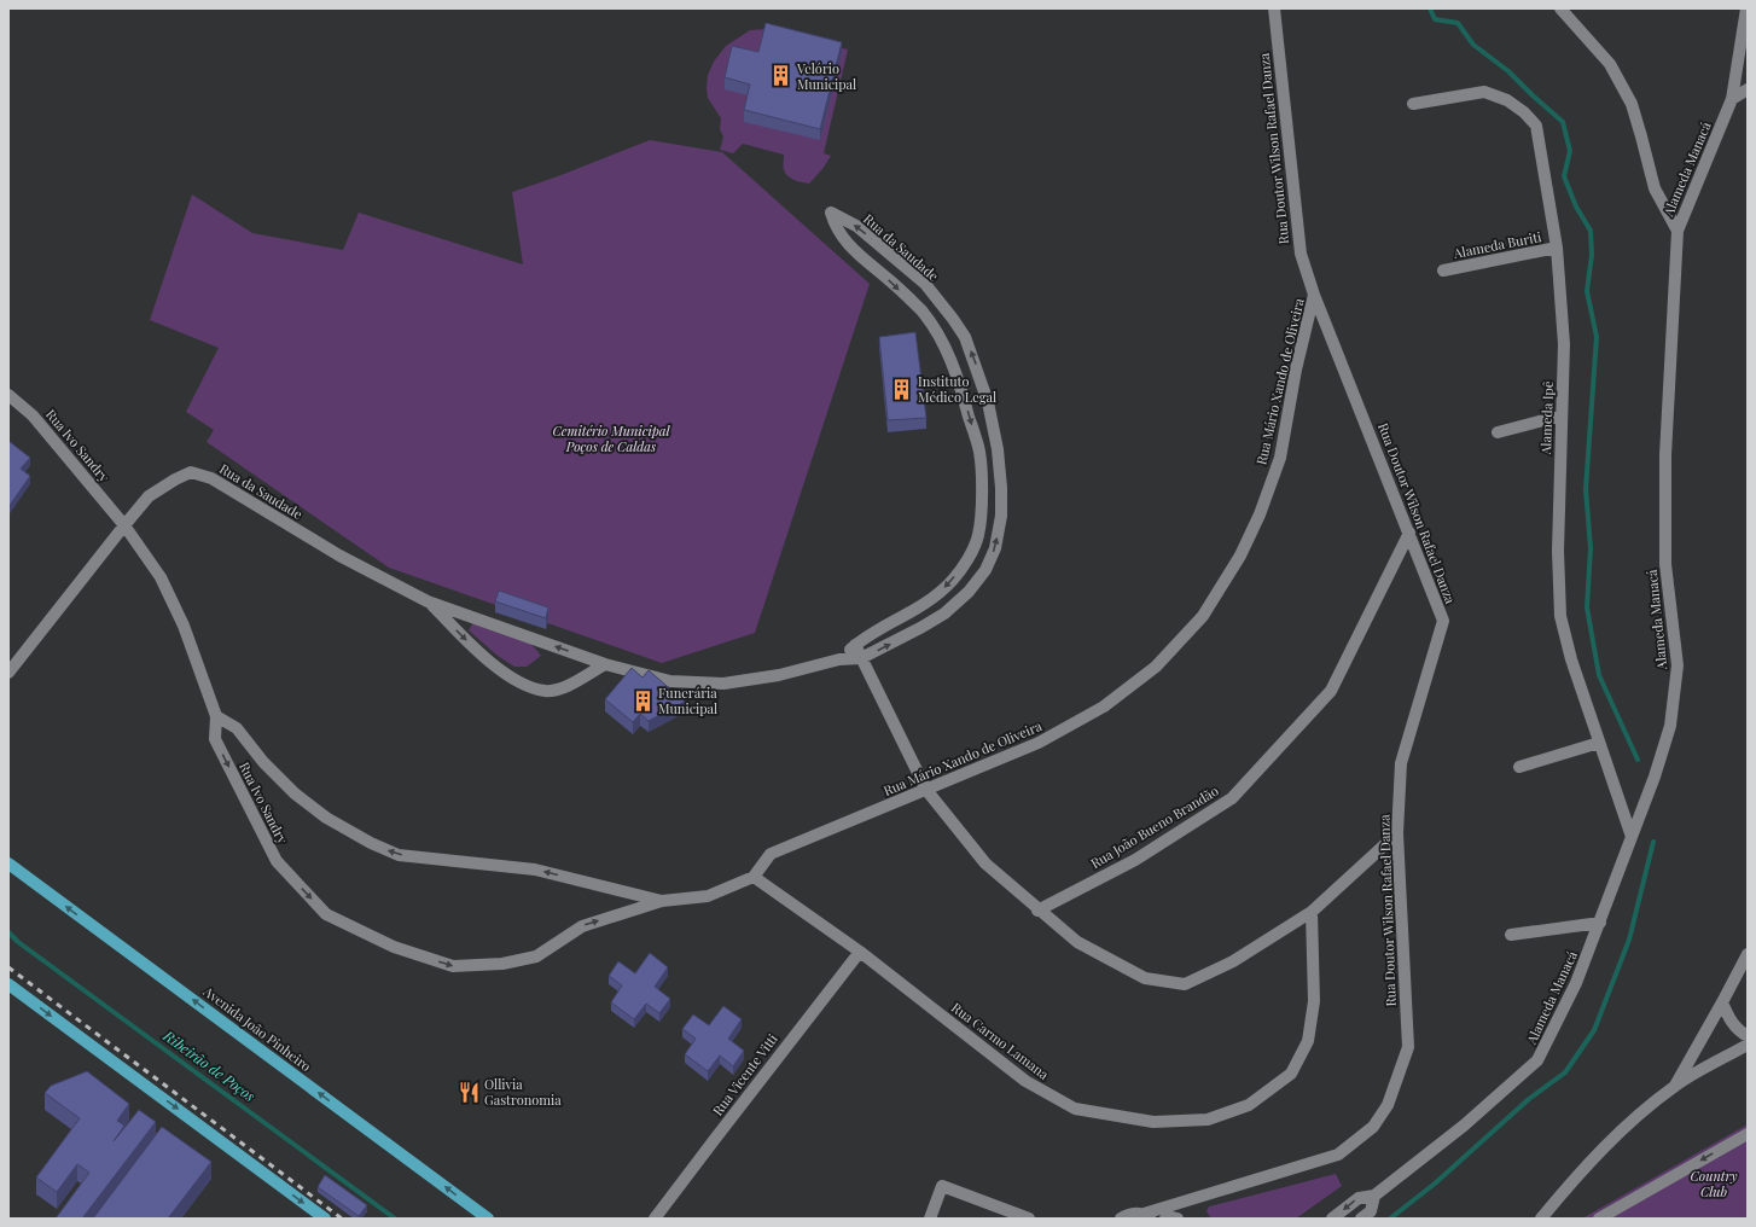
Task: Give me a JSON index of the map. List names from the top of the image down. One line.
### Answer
{"streets":{"main road":["Avenida João Pinheiro"],"street":["Rua Doutor Wilson Rafael Danza","Alameda Manacá","Alameda Buriti","Rua da Saudade","Rua Mário Xando de Oliveira","Alameda Ipê","Rua Ivo Sandry","Rua João Bueno Brandão","Rua Carmo Lamana","Rua Vicente Vitti"]},"crossings":[["Rua Doutor Wilson Rafael Danza","Rua Mário Xando de Oliveira"],["Rua Doutor Wilson Rafael Danza","Rua João Bueno Brandão"],["Alameda Manacá","Alameda Ipê"],["Alameda Buriti","Alameda Ipê"],["Rua da Saudade","Rua Ivo Sandry"],["Rua Mário Xando de Oliveira","Rua Carmo Lamana"],["Rua Carmo Lamana","Rua Vicente Vitti"]],"water":["Ribeirão de Poços"],"parks":["Cemitério Municipal Poços de Caldas","Country Club"],"places":{"building":["Velório Municipal","Instituto Médico Legal","Funerária Municipal"],"restaurant":["Ollivia Gastronomia"]}}
